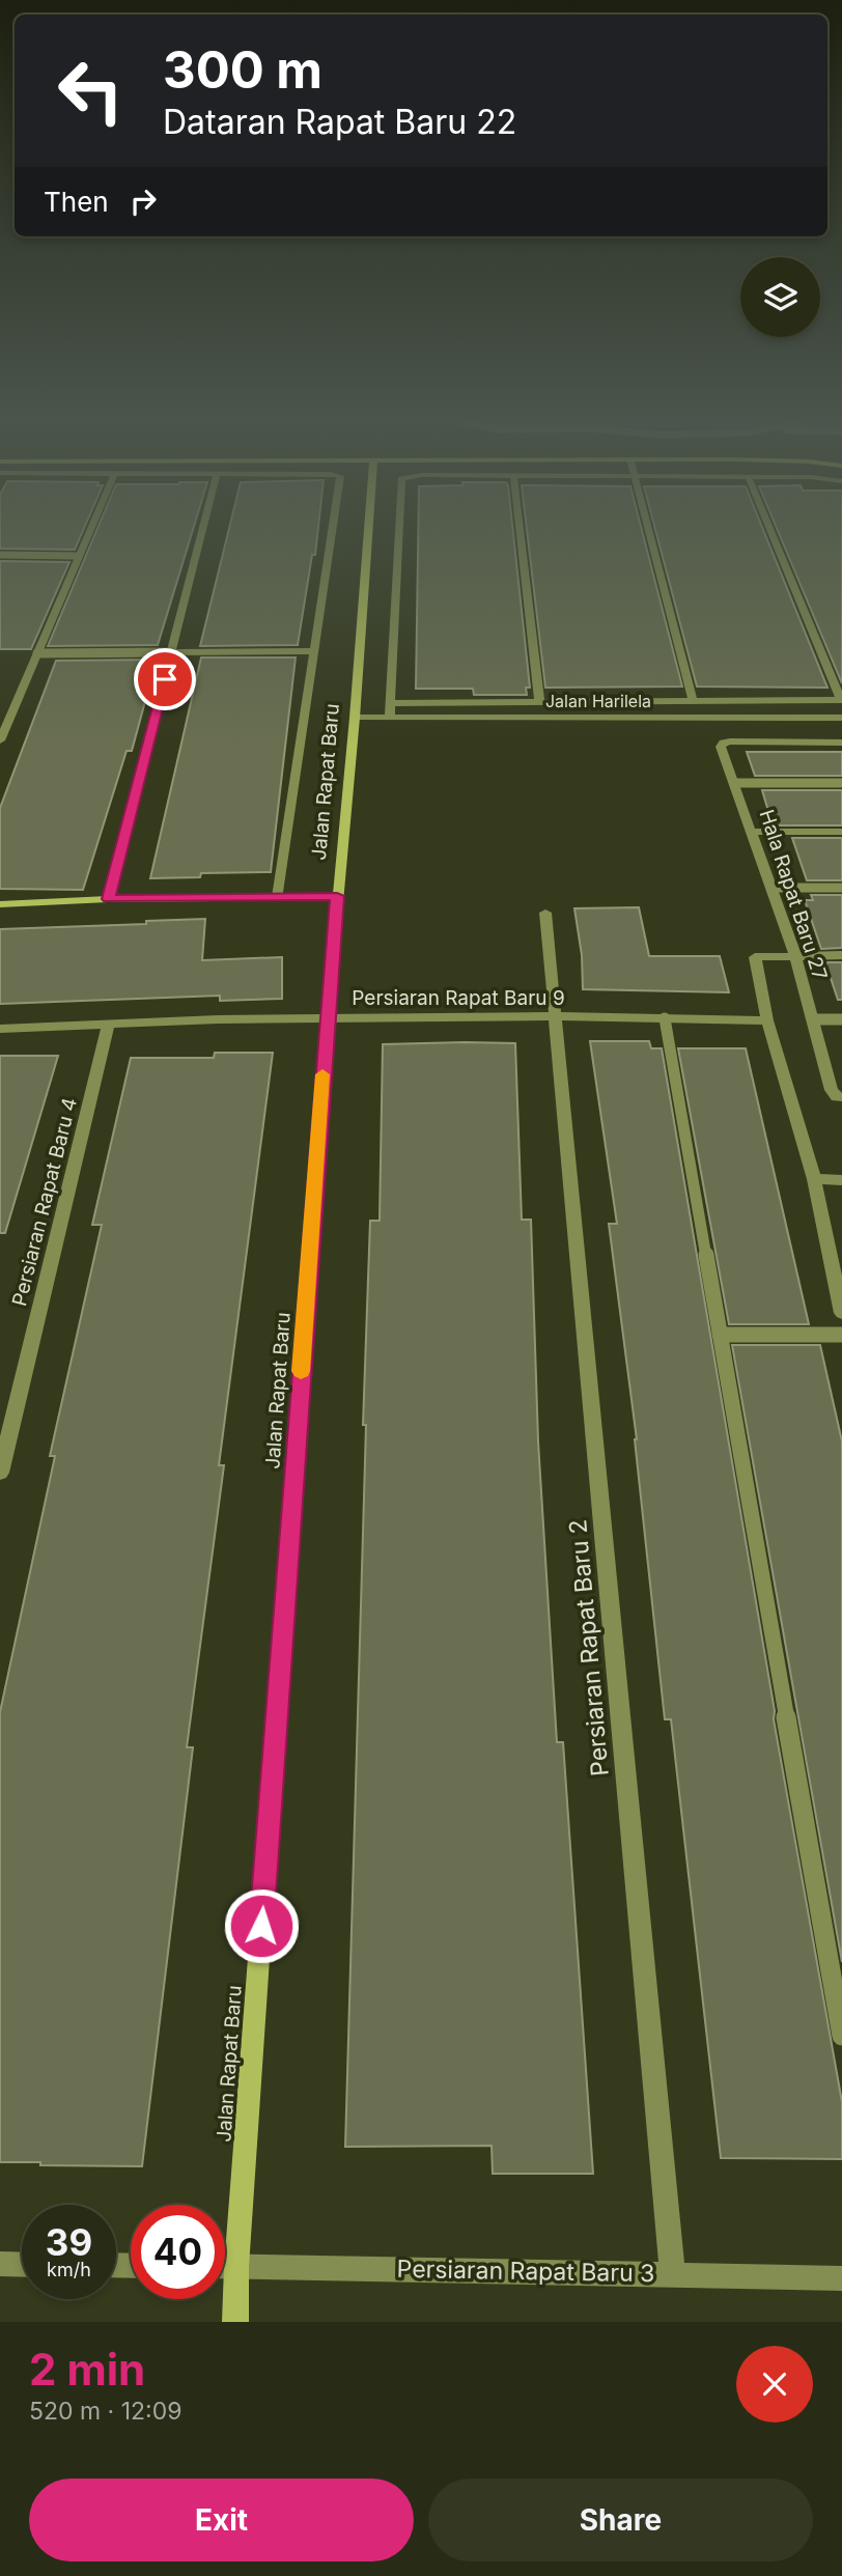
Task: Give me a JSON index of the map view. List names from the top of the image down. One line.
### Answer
{"streets":{"street":["Jalan Harilela","Jalan Rapat Baru","Hala Rapat Baru 27","Persiaran Rapat Baru 9","Persiaran Rapat Baru 4","Persiaran Rapat Baru 2","Persiaran Rapat Baru 3"]},"crossings":[["Jalan Harilela","Jalan Rapat Baru"],["Jalan Rapat Baru","Persiaran Rapat Baru 9"],["Jalan Rapat Baru","Persiaran Rapat Baru 3"],["Persiaran Rapat Baru 9","Persiaran Rapat Baru 4"],["Persiaran Rapat Baru 9","Persiaran Rapat Baru 2"],["Persiaran Rapat Baru 2","Persiaran Rapat Baru 3"]],"page":{"turn":["300 m","Dataran Rapat Baru 22"],"then":"Then","speed":"39 km/h","limit":"40","heading":["2 min","520 m · 12:09"],"buttons":["Exit","Share"]}}
